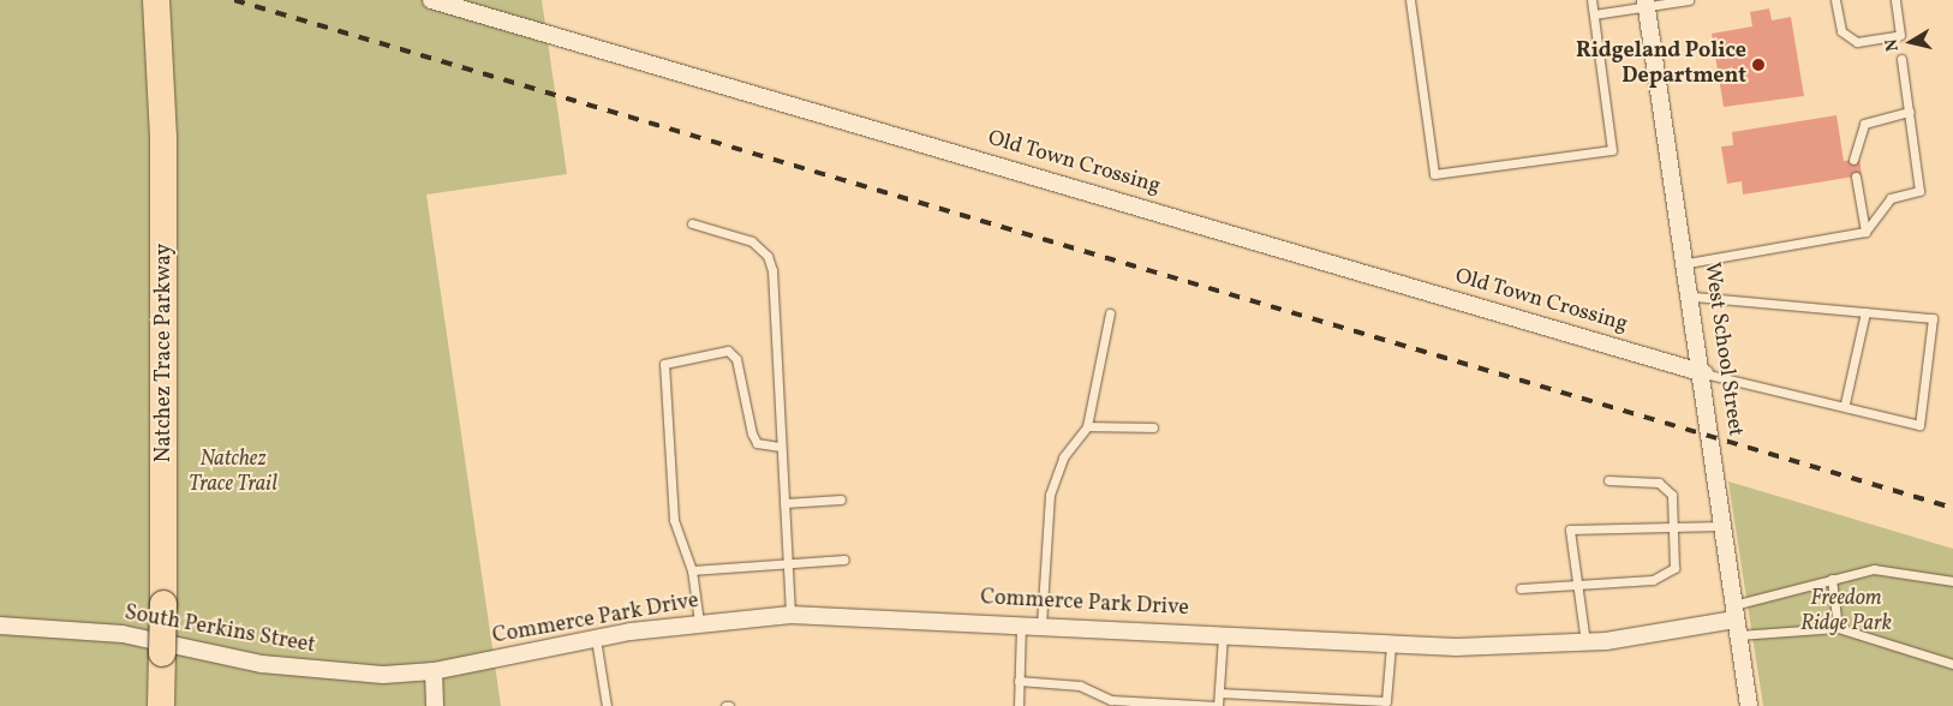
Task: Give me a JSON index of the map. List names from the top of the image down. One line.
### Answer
{"streets":{"main road":["Natchez Trace Parkway"],"street":["Old Town Crossing","West School Street","Commerce Park Drive","South Perkins Street"]},"crossings":[["Old Town Crossing","West School Street"],["West School Street","Commerce Park Drive"],["Commerce Park Drive","South Perkins Street"]],"parks":["Natchez Trace Trail","Freedom Ridge Park"],"places":["Ridgeland Police Department"],"north":"left"}
